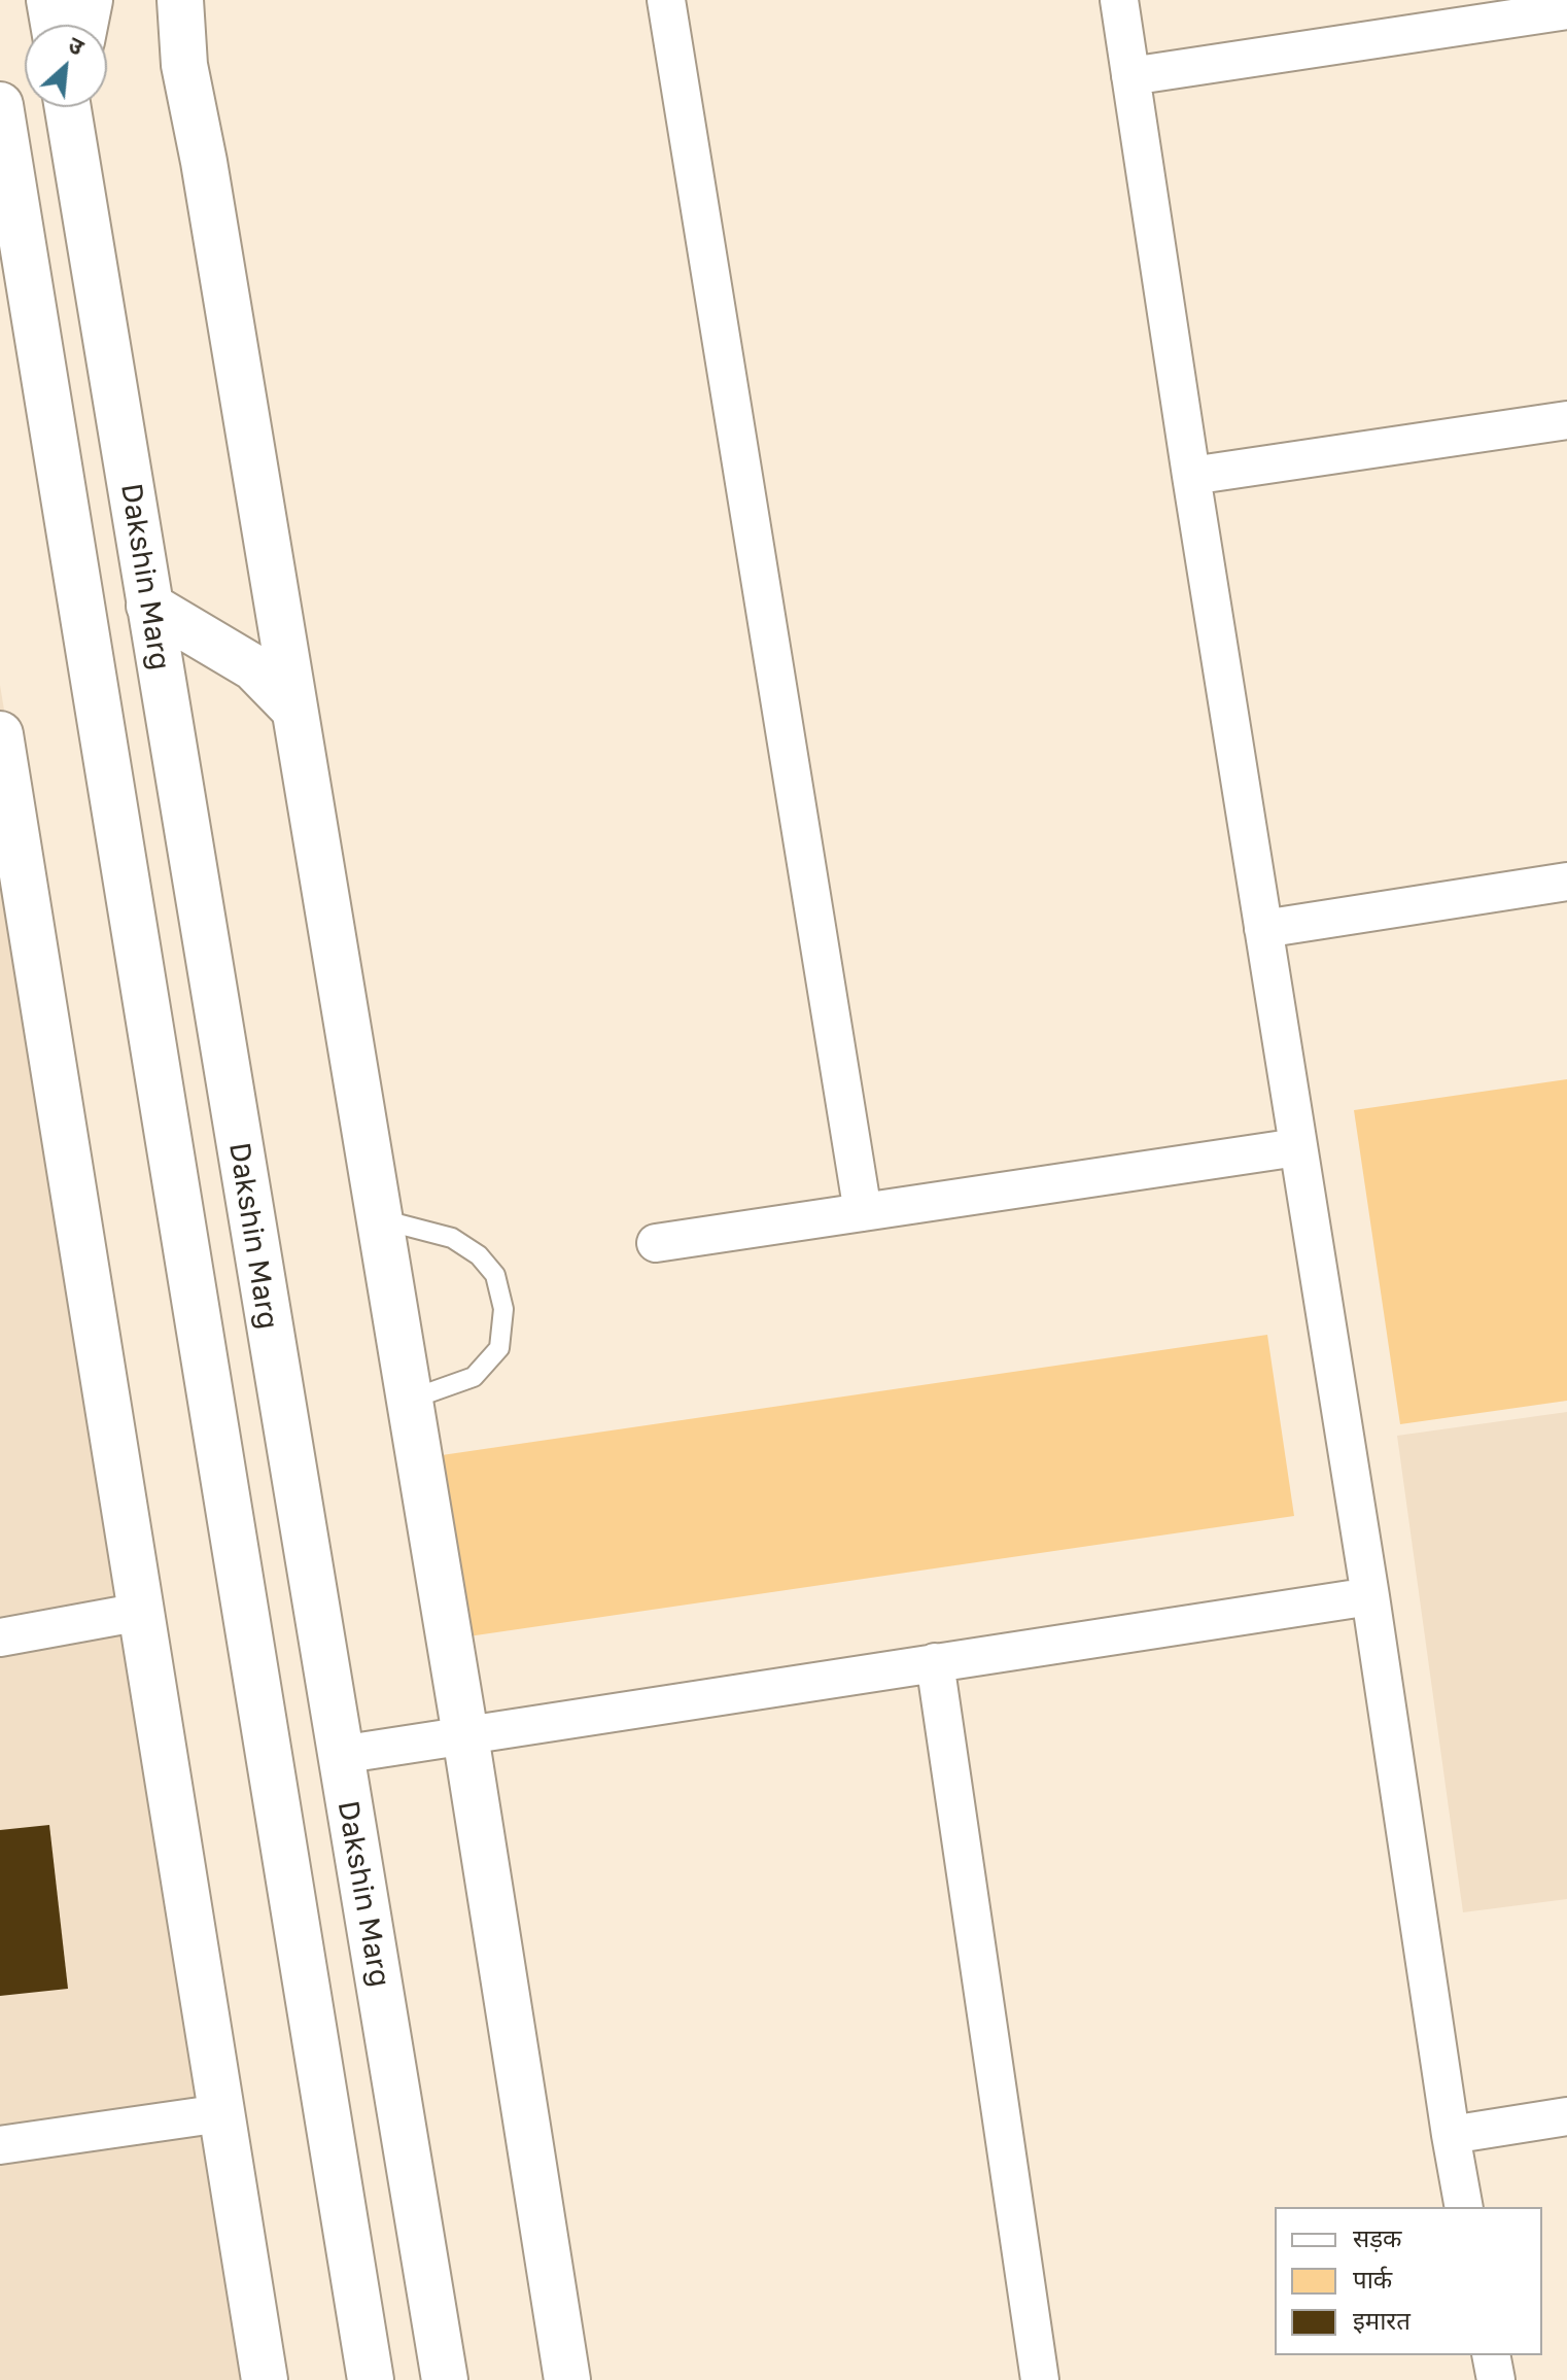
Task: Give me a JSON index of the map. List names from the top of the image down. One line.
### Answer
{"streets":{"main road":["Dakshin Marg"]},"legend":["सड़क","पार्क","इमारत"],"north":"top right"}
